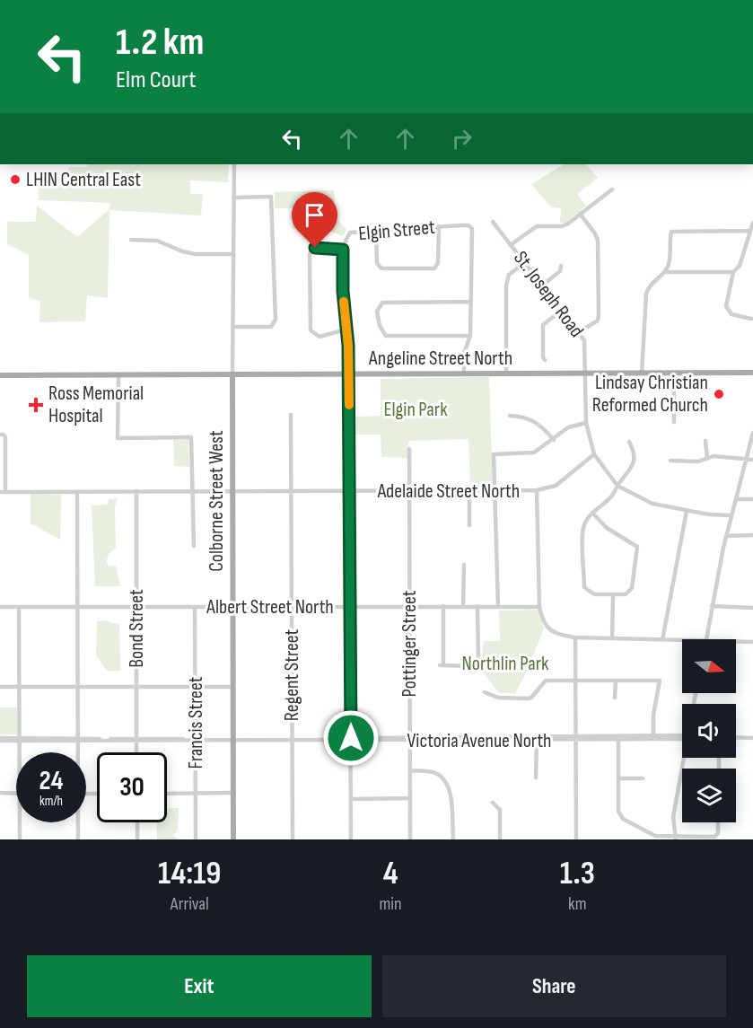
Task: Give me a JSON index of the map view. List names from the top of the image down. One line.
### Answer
{"streets":{"main road":["Angeline Street North","Colborne Street West"],"street":["Elgin Street","St. Joseph Road","Adelaide Street North","Albert Street North","Bond Street","Pottinger Street","Regent Street","Francis Street","Victoria Avenue North"]},"crossings":[["Elgin Street","Angeline Street North"],["Elgin Street","Adelaide Street North"],["Elgin Street","Albert Street North"],["Elgin Street","Victoria Avenue North"],["St. Joseph Road","Angeline Street North"],["St. Joseph Road","Adelaide Street North"],["Angeline Street North","Colborne Street West"],["Adelaide Street North","Colborne Street West"],["Adelaide Street North","Bond Street"],["Adelaide Street North","Pottinger Street"],["Adelaide Street North","Regent Street"],["Colborne Street West","Albert Street North"],["Colborne Street West","Victoria Avenue North"],["Albert Street North","Bond Street"],["Albert Street North","Pottinger Street"],["Albert Street North","Regent Street"],["Albert Street North","Francis Street"],["Bond Street","Victoria Avenue North"],["Pottinger Street","Victoria Avenue North"],["Regent Street","Victoria Avenue North"],["Francis Street","Victoria Avenue North"]],"parks":["Elgin Park","Northlin Park"],"places":{"other":["LHIN Central East","Lindsay Christian Reformed Church"],"health":["Ross Memorial Hospital"]},"north":"right","page":{"turn":["1.2 km","Elm Court"],"speed":"24 km/h","limit":"30","eta":["14:19","Arrival","4","min","1.3","km"],"buttons":["Exit","Share"]}}
